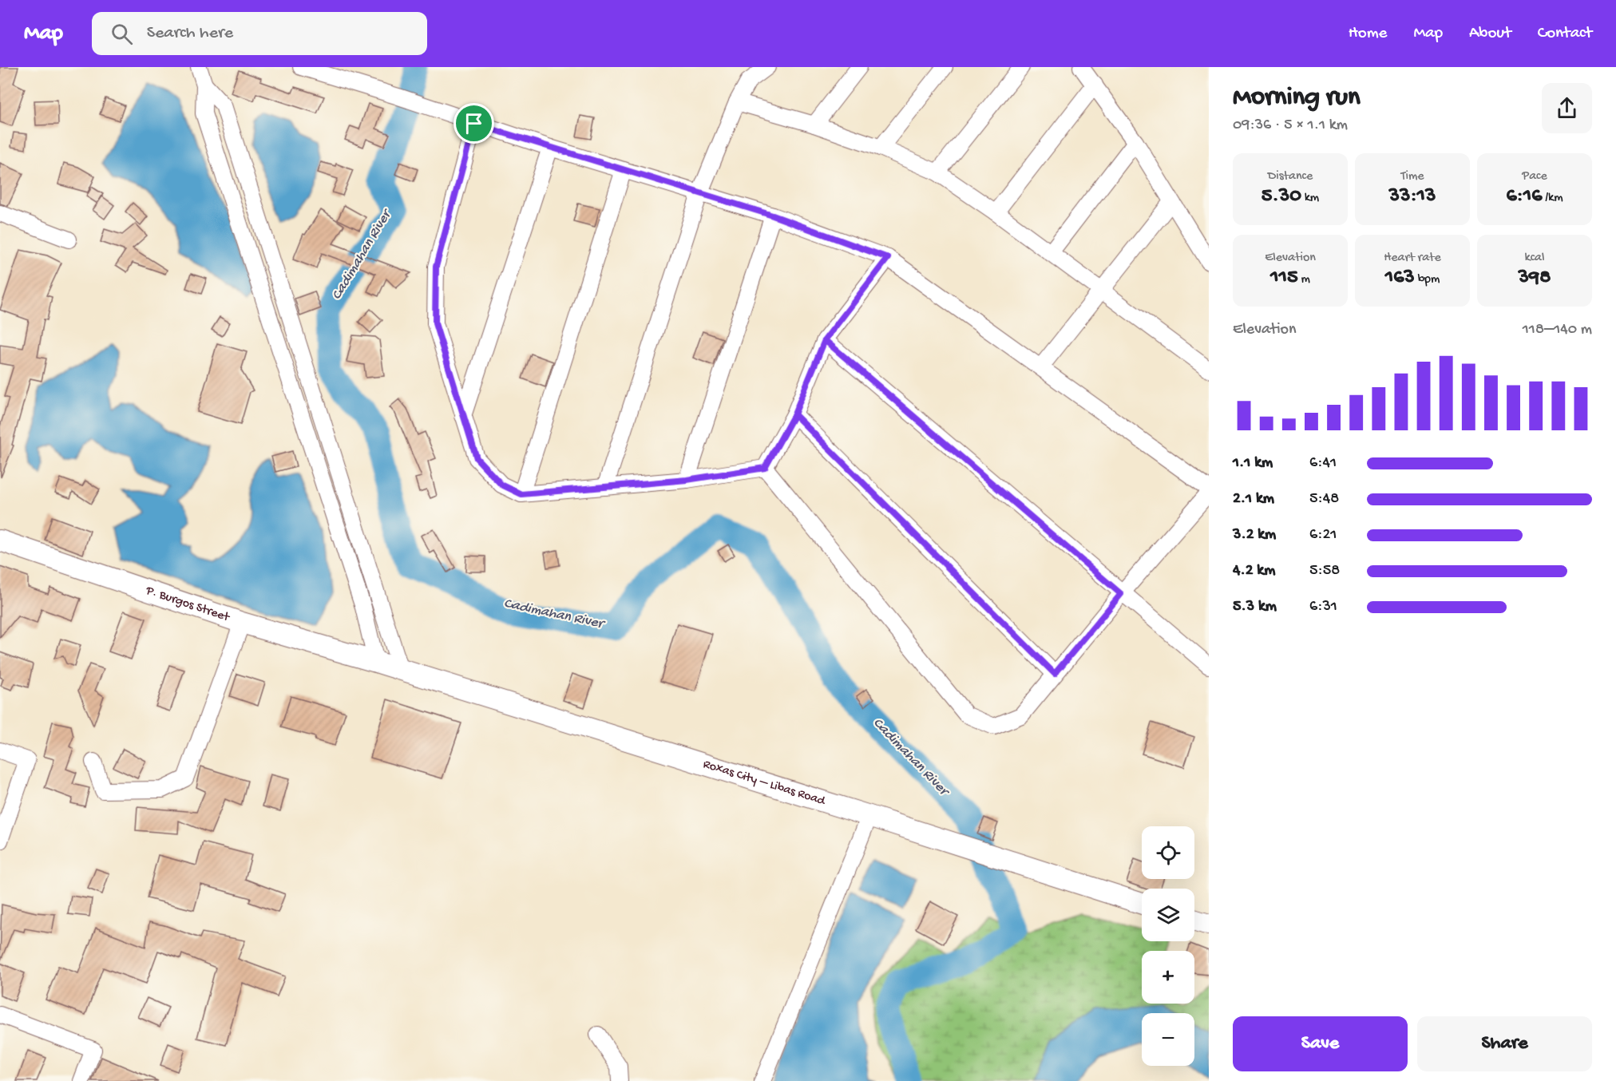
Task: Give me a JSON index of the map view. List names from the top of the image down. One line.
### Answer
{"streets":{"main road":["P. Burgos Street","Roxas City – Libas Road"]},"crossings":[["P. Burgos Street","Roxas City – Libas Road"]],"water":["Cadimahan River"],"page":{"header":"Map","search":"Search here","nav":["Home","Map","About","Contact"],"heading":["Morning run","09:36 · 5 × 1.1 km"],"stats":[["Distance","5.30 km"],["Time","33:13"],["Pace","6:16 /km"],["Elevation","115 m"],["Heart rate","163 bpm"],["kcal","398"]],"chart":["Elevation","118–140 m"],"list":[{"name":"1.1 km","note":"6:41"},{"name":"2.1 km","note":"5:48"},{"name":"3.2 km","note":"6:21"},{"name":"4.2 km","note":"5:58"},{"name":"5.3 km","note":"6:31"}],"map_buttons":["+","−"],"buttons":["Save","Share"]}}
